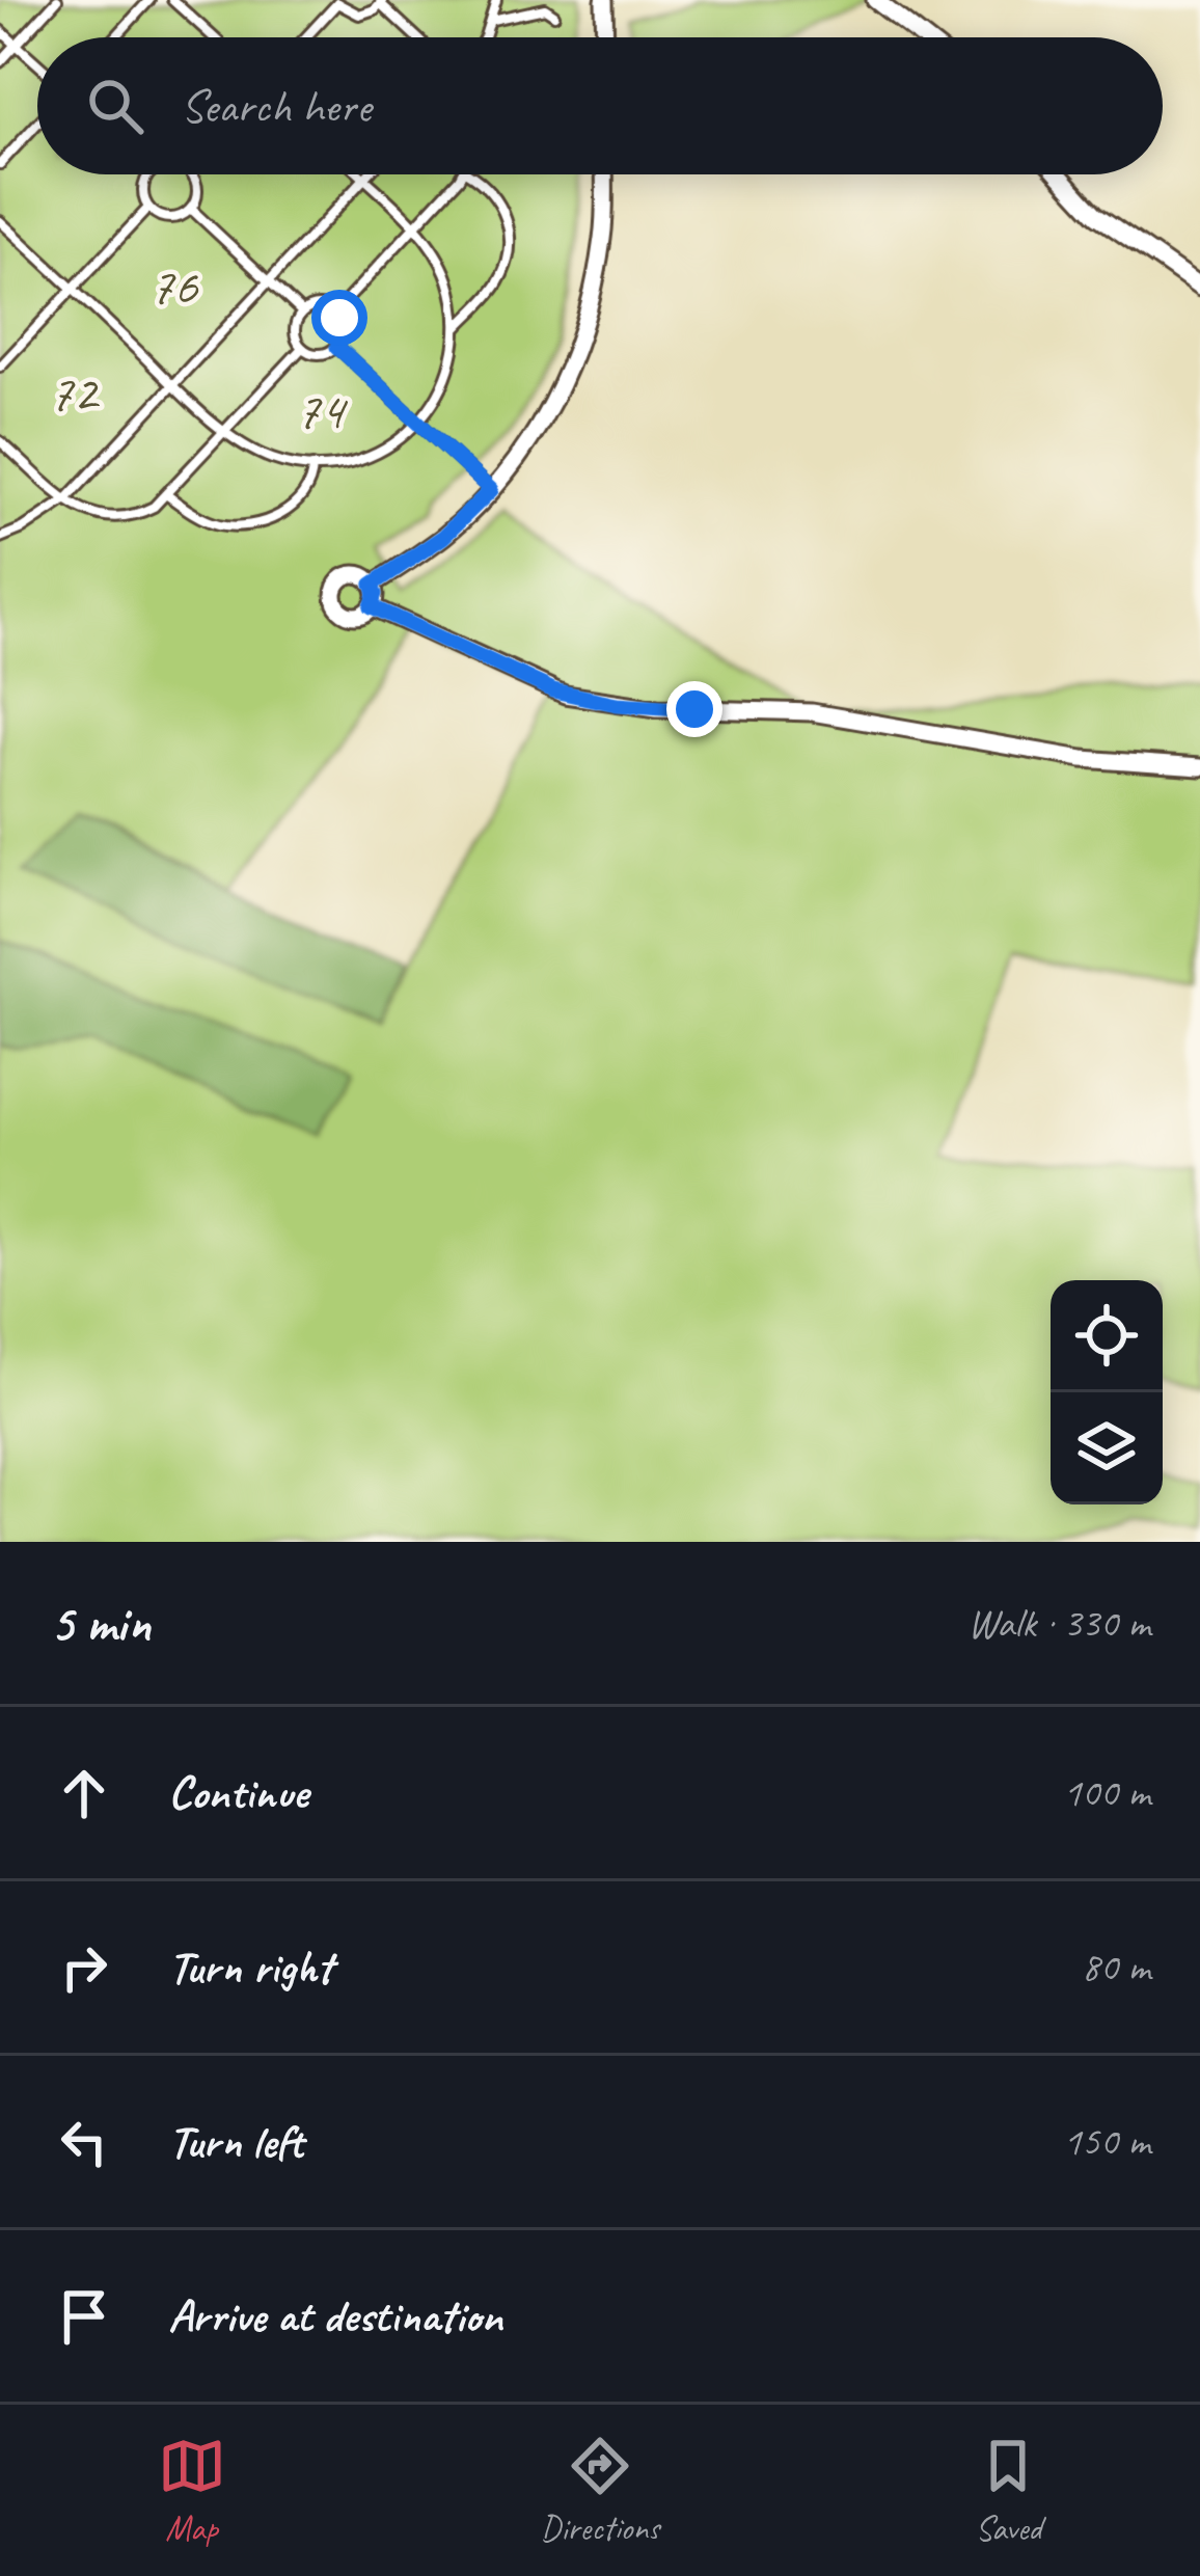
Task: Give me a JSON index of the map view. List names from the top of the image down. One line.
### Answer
{"parks":["76","72","74"],"page":{"search":"Search here","heading":["5 min","Walk · 330 m"],"list":[["Continue","100 m"],["Turn right","80 m"],["Turn left","150 m"],"Arrive at destination"],"nav":["Map","Directions","Saved"]}}
